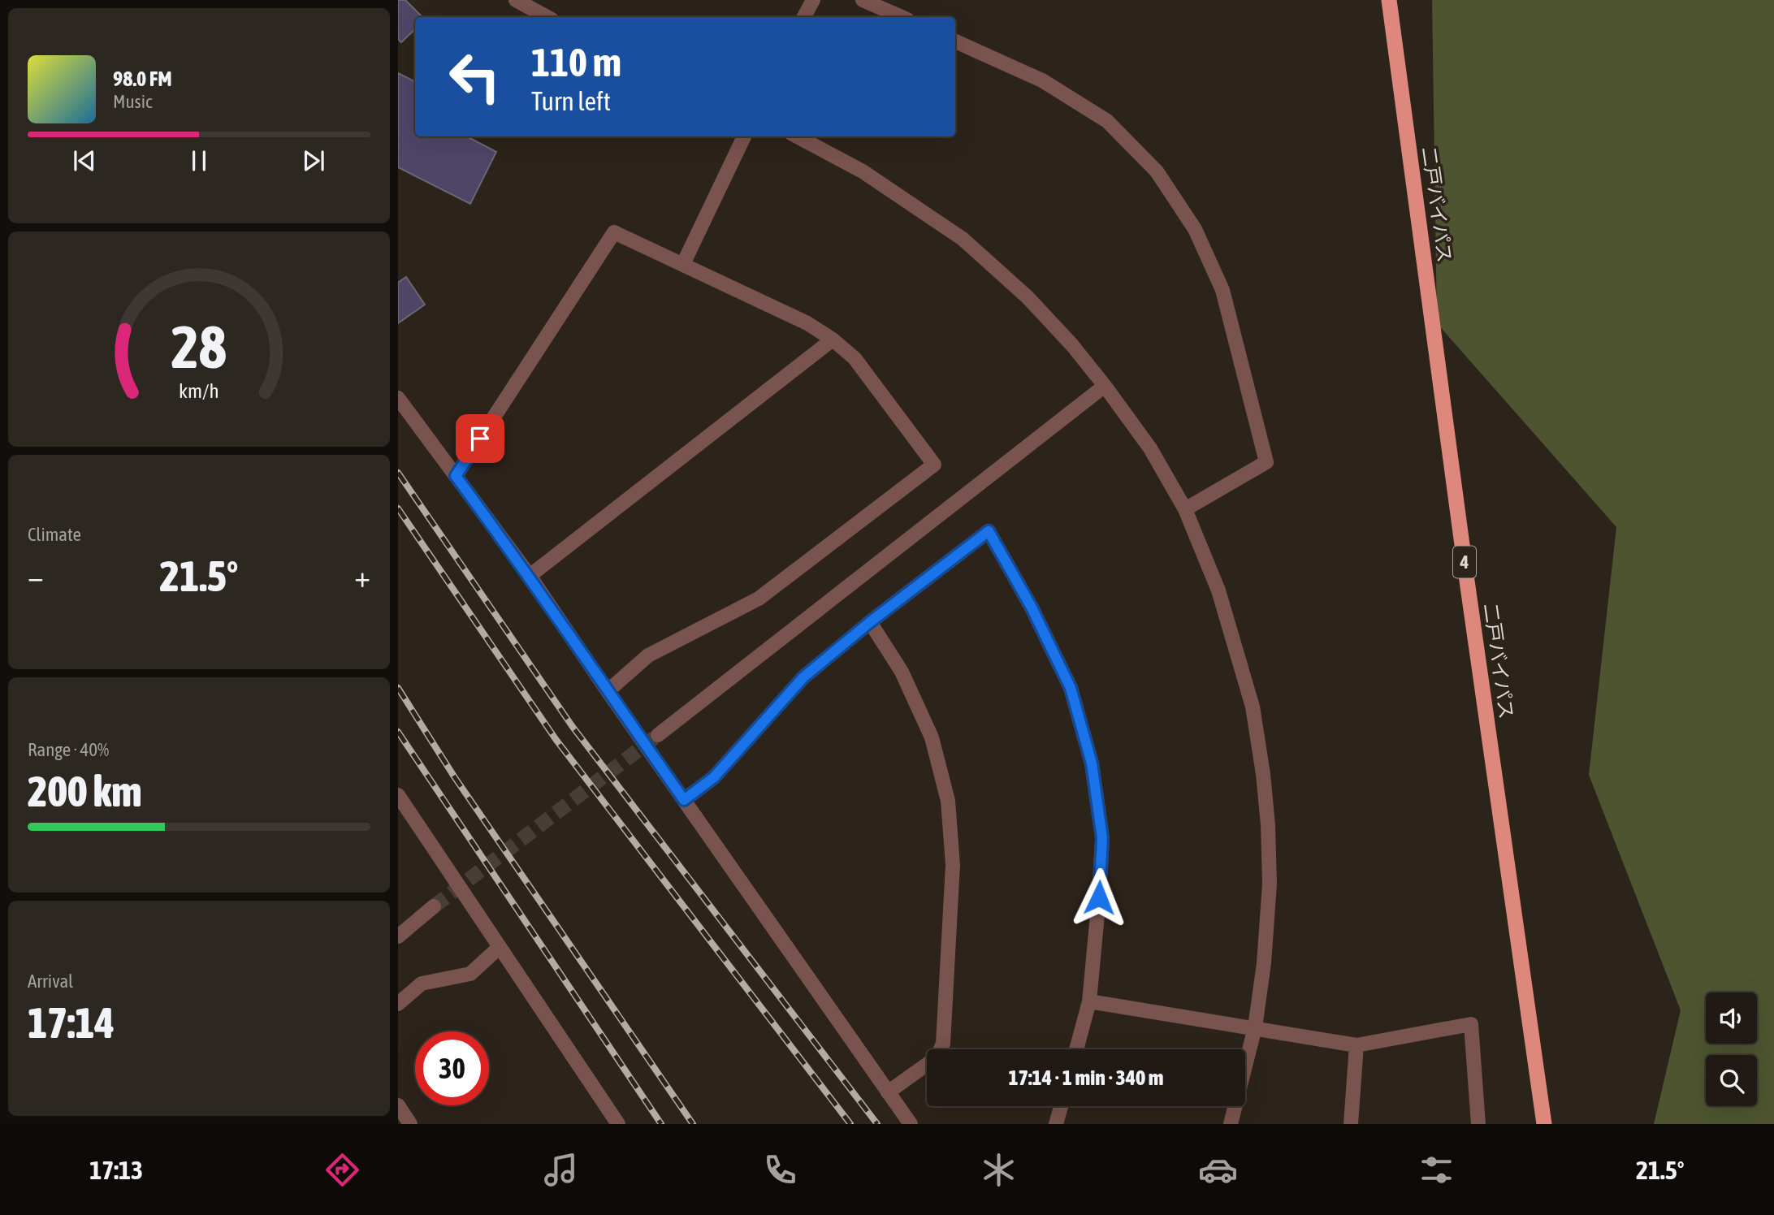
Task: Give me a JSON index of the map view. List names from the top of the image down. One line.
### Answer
{"streets":{"highway":["二戸バイパス","4"]},"page":{"turn":["110 m","Turn left"],"song":["98.0 FM","Music"],"tile":["Climate",["Range · 40%","200 km"],["Arrival","17:14"]],"heat":["−","21.5°","+"],"limit":"30","trip":"17:14 · 1 min · 340 m","tabs":["17:13","21.5°"],"gauge":["28","km/h"]}}
